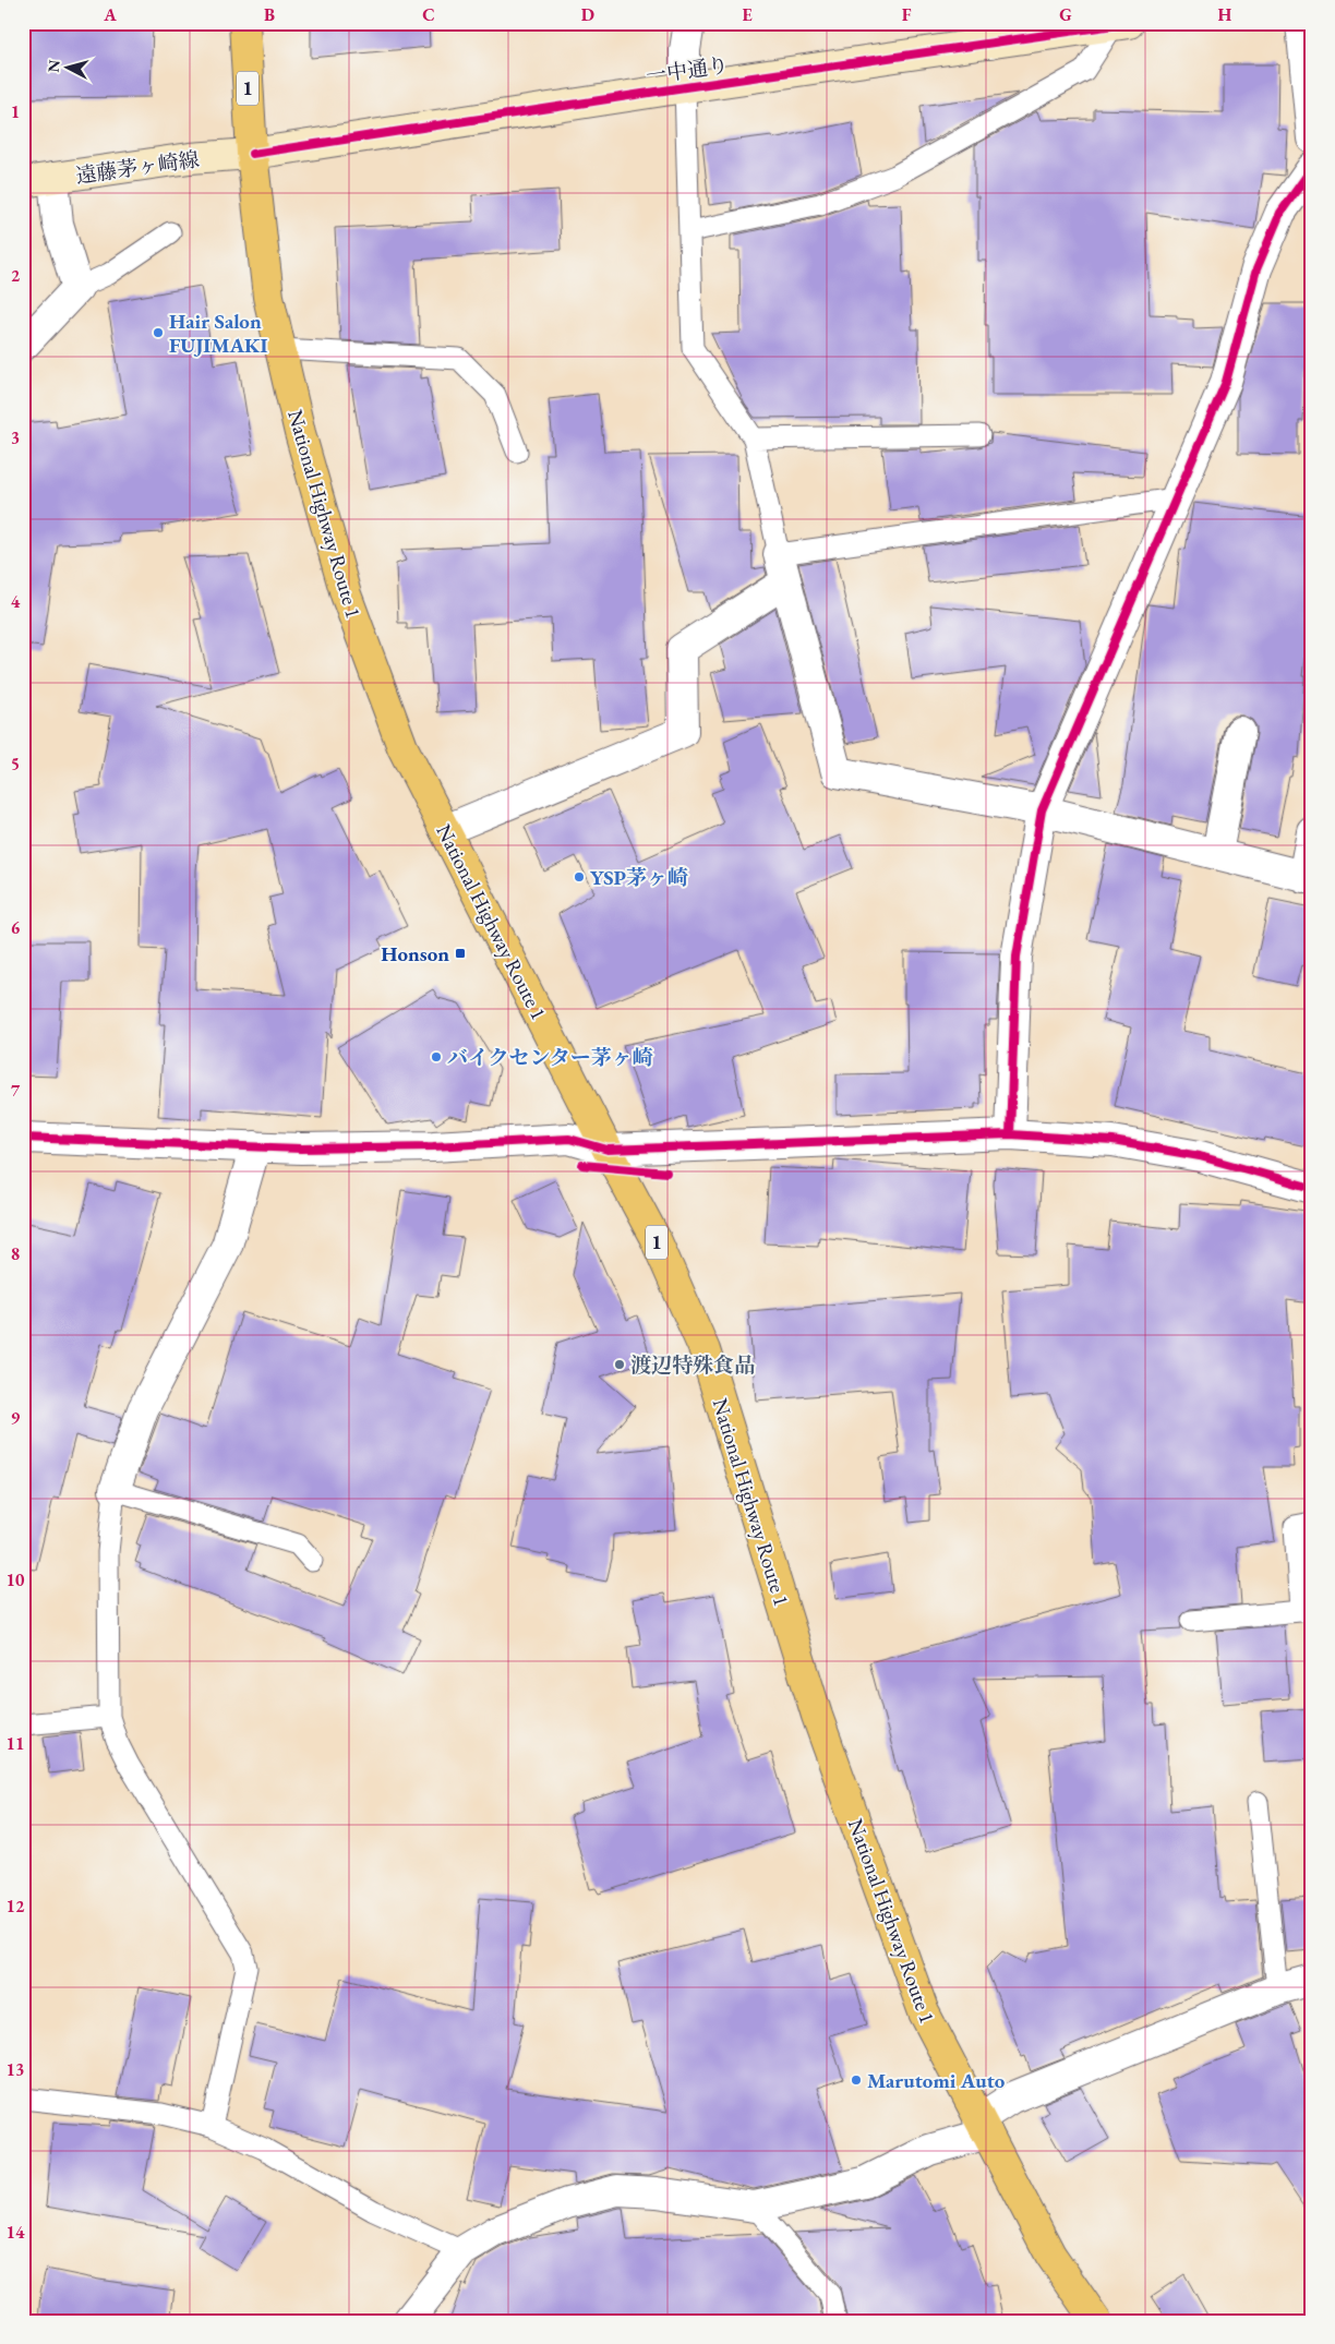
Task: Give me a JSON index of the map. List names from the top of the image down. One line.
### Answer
{"streets":{"highway":["1","National Highway Route 1"],"street":["一中通り","遠藤茅ヶ崎線"]},"crossings":[["一中通り","遠藤茅ヶ崎線"],["一中通り","National Highway Route 1"],["遠藤茅ヶ崎線","National Highway Route 1"]],"places":{"other":["Hair Salon FUJIMAKI","YSP茅ヶ崎","バイクセンター茅ヶ崎","渡辺特殊食品","Marutomi Auto"],"transit":["Honson"]},"north":"left","grid":{"columns":["A","B","C","D","E","F","G","H"],"rows":["1","2","3","4","5","6","7","8","9","10","11","12","13","14"]}}
